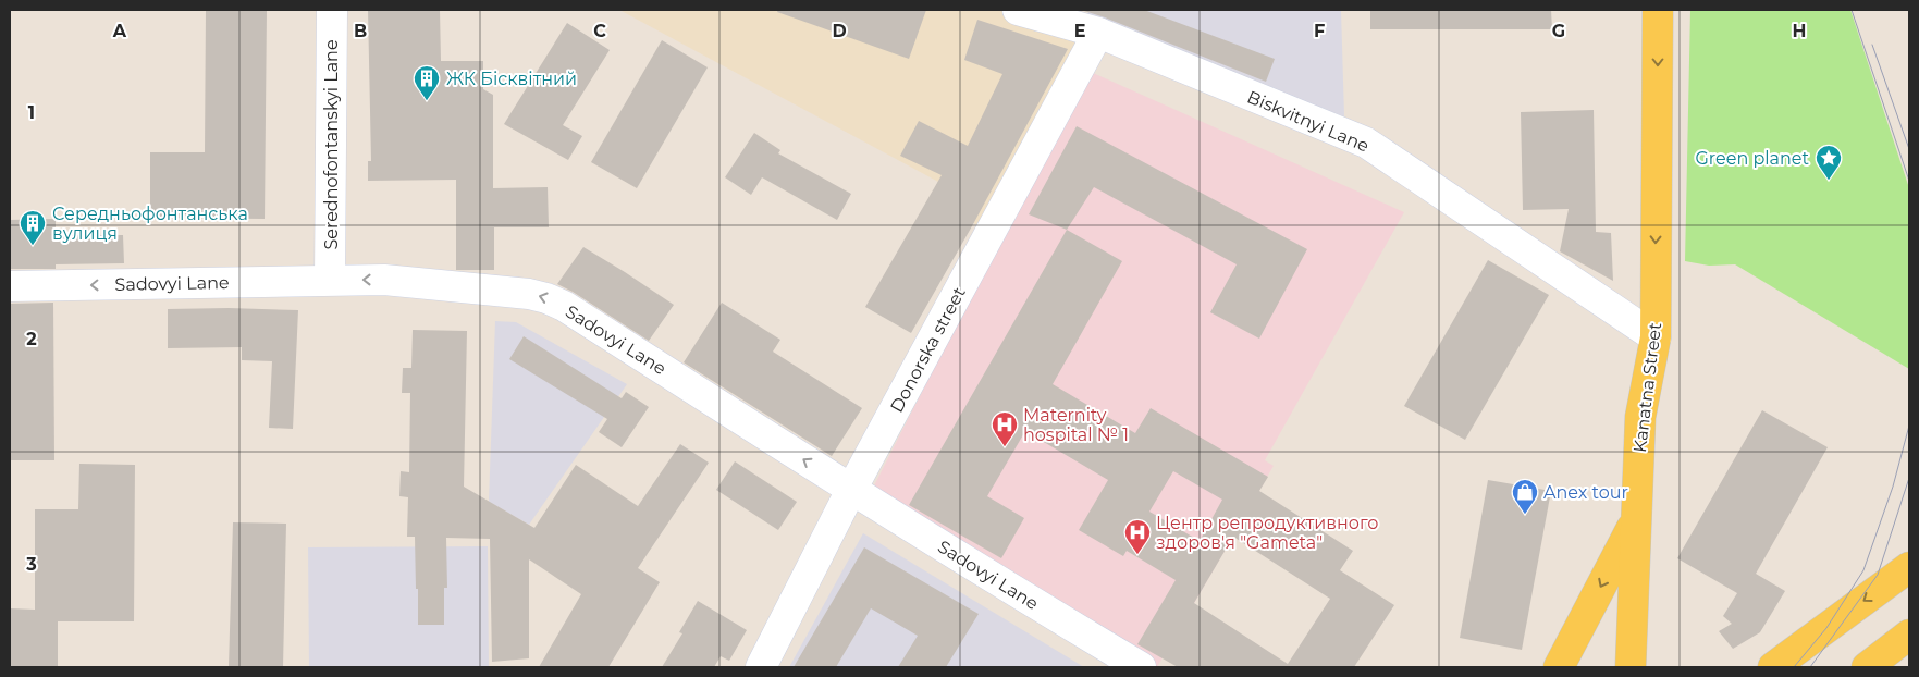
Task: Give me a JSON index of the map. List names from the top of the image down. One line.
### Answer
{"streets":{"main road":["Kanatna Street"],"street":["Biskvitnyi Lane","Serednofontanskyi Lane","Sadovyi Lane","Donorska street"]},"crossings":[["Biskvitnyi Lane","Donorska street"],["Biskvitnyi Lane","Kanatna Street"],["Serednofontanskyi Lane","Sadovyi Lane"],["Sadovyi Lane","Donorska street"]],"one_way":["Sadovyi Lane","Kanatna Street"],"places":{"building":["ЖК Бісквітний","Середньофонтанська вулиця"],"place":["Green planet"],"hospital":["Maternity hospital № 1","Центр репродуктивного здоров'я \"Gameta\""],"shop":["Anex tour"]},"grid":{"columns":["A","B","C","D","E","F","G","H"],"rows":["1","2","3"]}}
